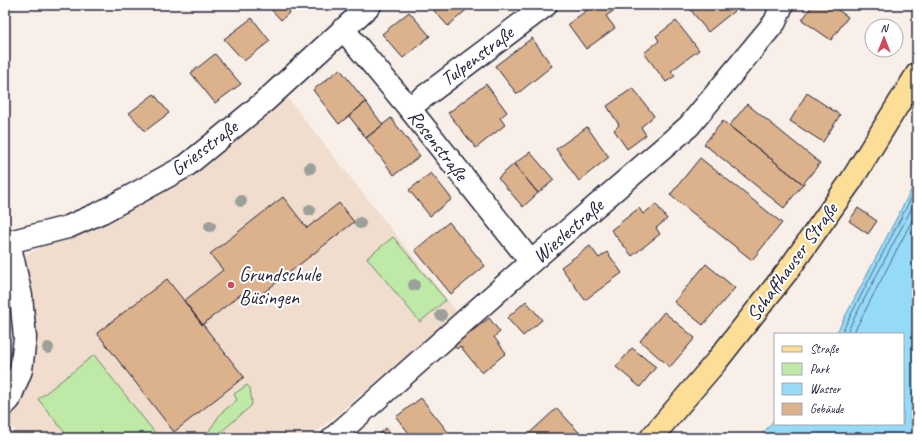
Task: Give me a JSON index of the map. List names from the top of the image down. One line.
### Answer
{"streets":{"main road":["Schaffhauser Straße"],"street":["Tulpenstraße","Rosenstraße","Griesstraße","Wieslestraße"]},"crossings":[["Tulpenstraße","Rosenstraße"],["Rosenstraße","Griesstraße"],["Rosenstraße","Wieslestraße"]],"places":["Grundschule Büsingen"],"legend":["Straße","Park","Wasser","Gebäude"],"north":"top"}
